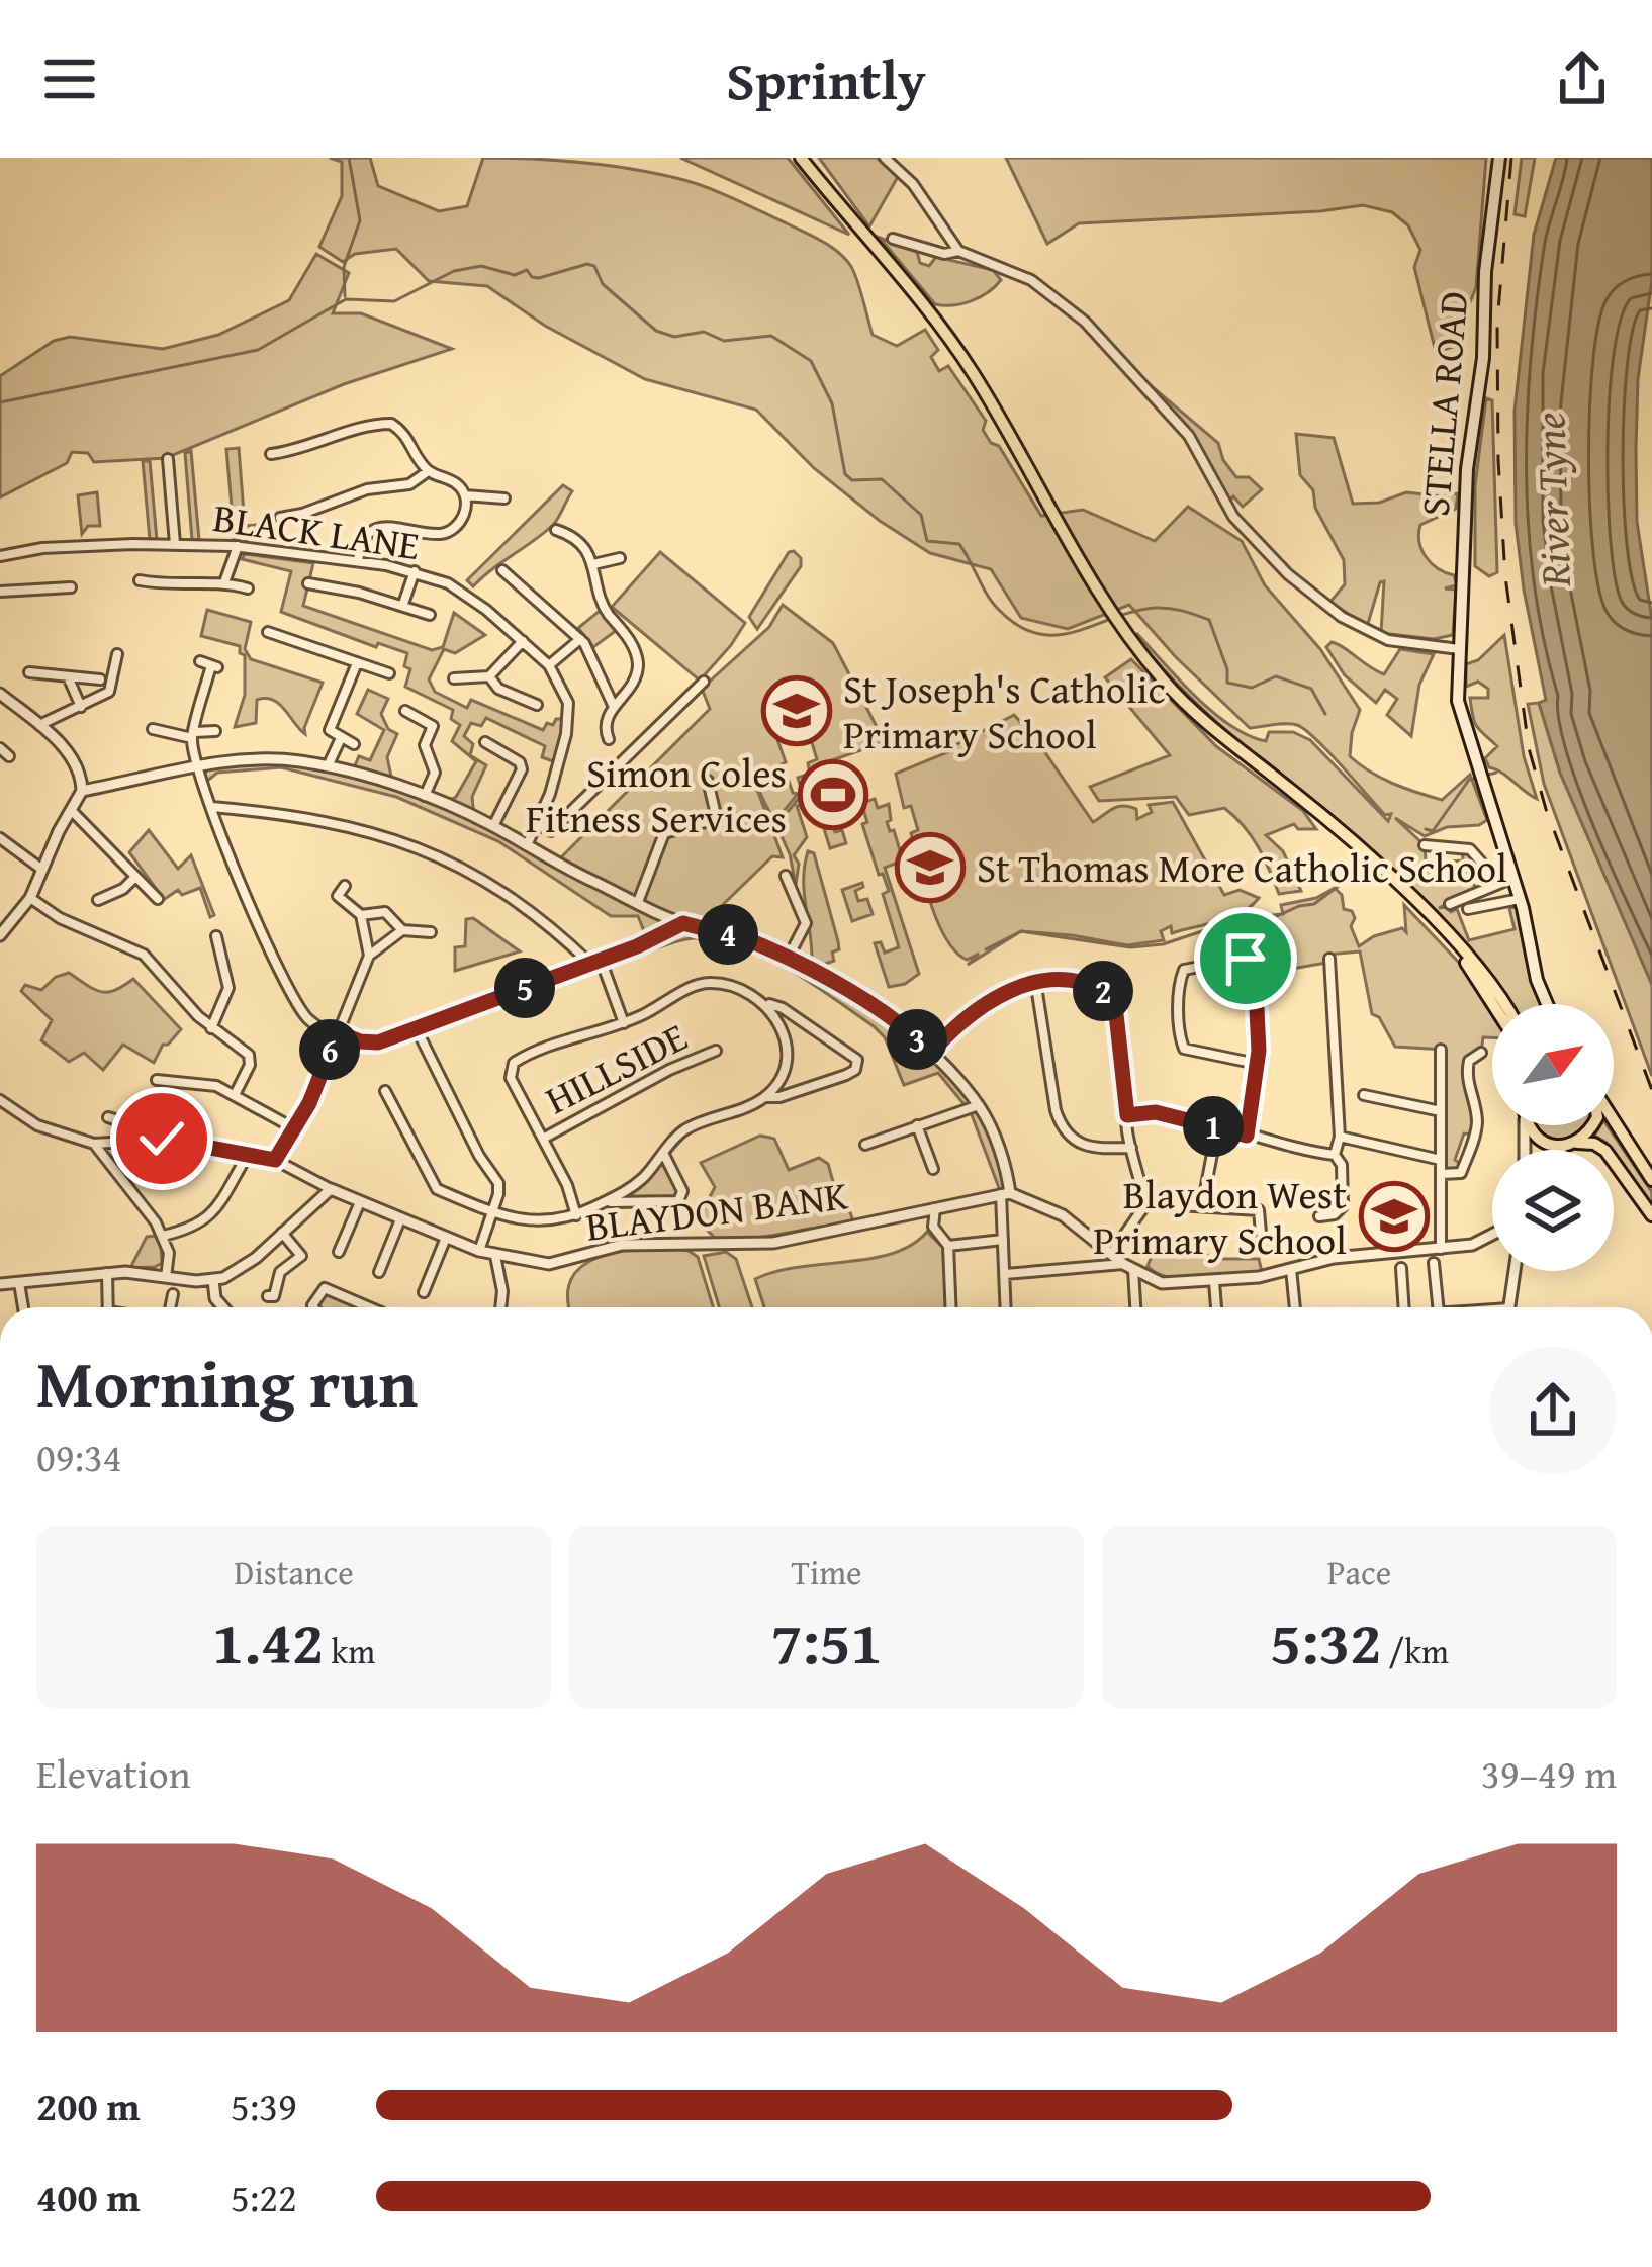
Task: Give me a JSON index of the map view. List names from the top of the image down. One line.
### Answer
{"streets":{"main road":["STELLA ROAD"],"street":["BLACK LANE","HILLSIDE","BLAYDON BANK"]},"water":["River Tyne"],"places":{"school or university":["St Joseph's Catholic Primary School","St Thomas More Catholic School","Blaydon West Primary School"],"sports":["Simon Coles Fitness Services"]},"north":"top right","page":{"header":"Sprintly","pins":["4","5","2","3","6","1"],"heading":["Morning run","09:34"],"stats":[["Distance","1.42 km"],["Time","7:51"],["Pace","5:32 /km"]],"chart":["Elevation","39–49 m"],"list":[{"name":"200 m","note":"5:39"},{"name":"400 m","note":"5:22"}]}}
